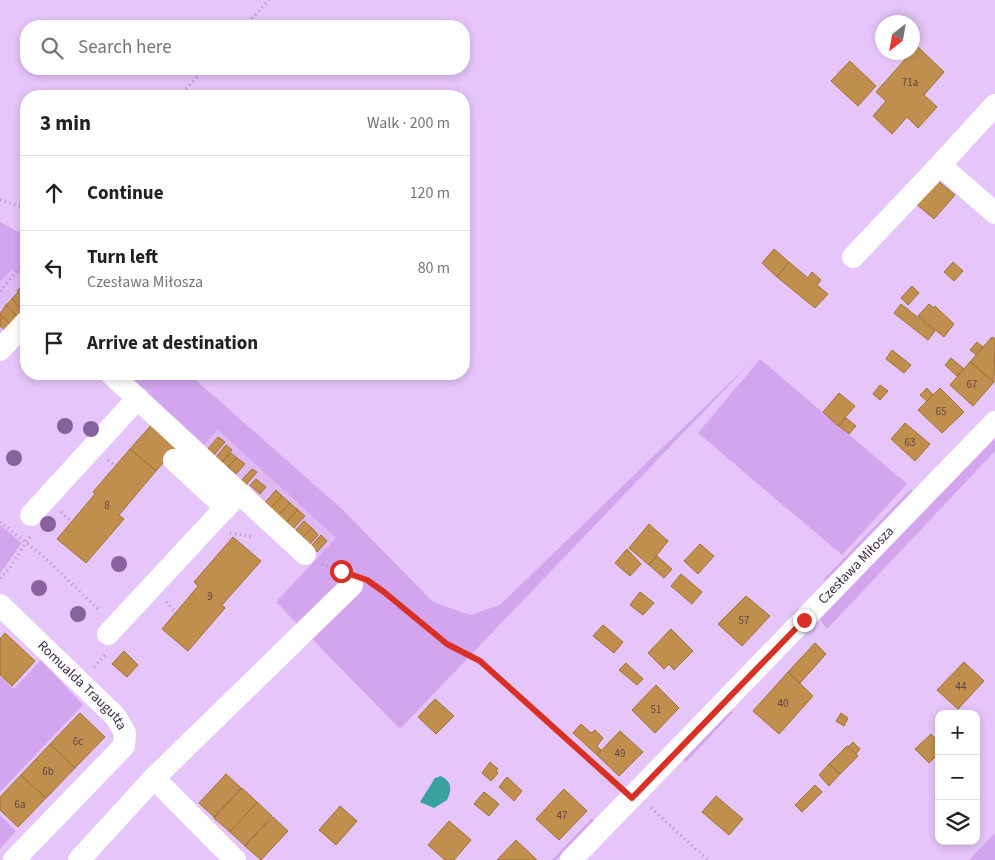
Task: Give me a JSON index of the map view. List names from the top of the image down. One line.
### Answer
{"streets":{"street":["Czesława Miłosza","Romualda Traugutta"]},"house_numbers":["71a","67","65","63","8","9","57","44","40","51","6c","49","6b","6a","47"],"north":"bottom left","page":{"search":"Search here","heading":["3 min","Walk · 200 m"],"list":[["Continue","120 m"],["Turn left","Czesława Miłosza","80 m"],"Arrive at destination"],"map_buttons":["+","−"]}}
